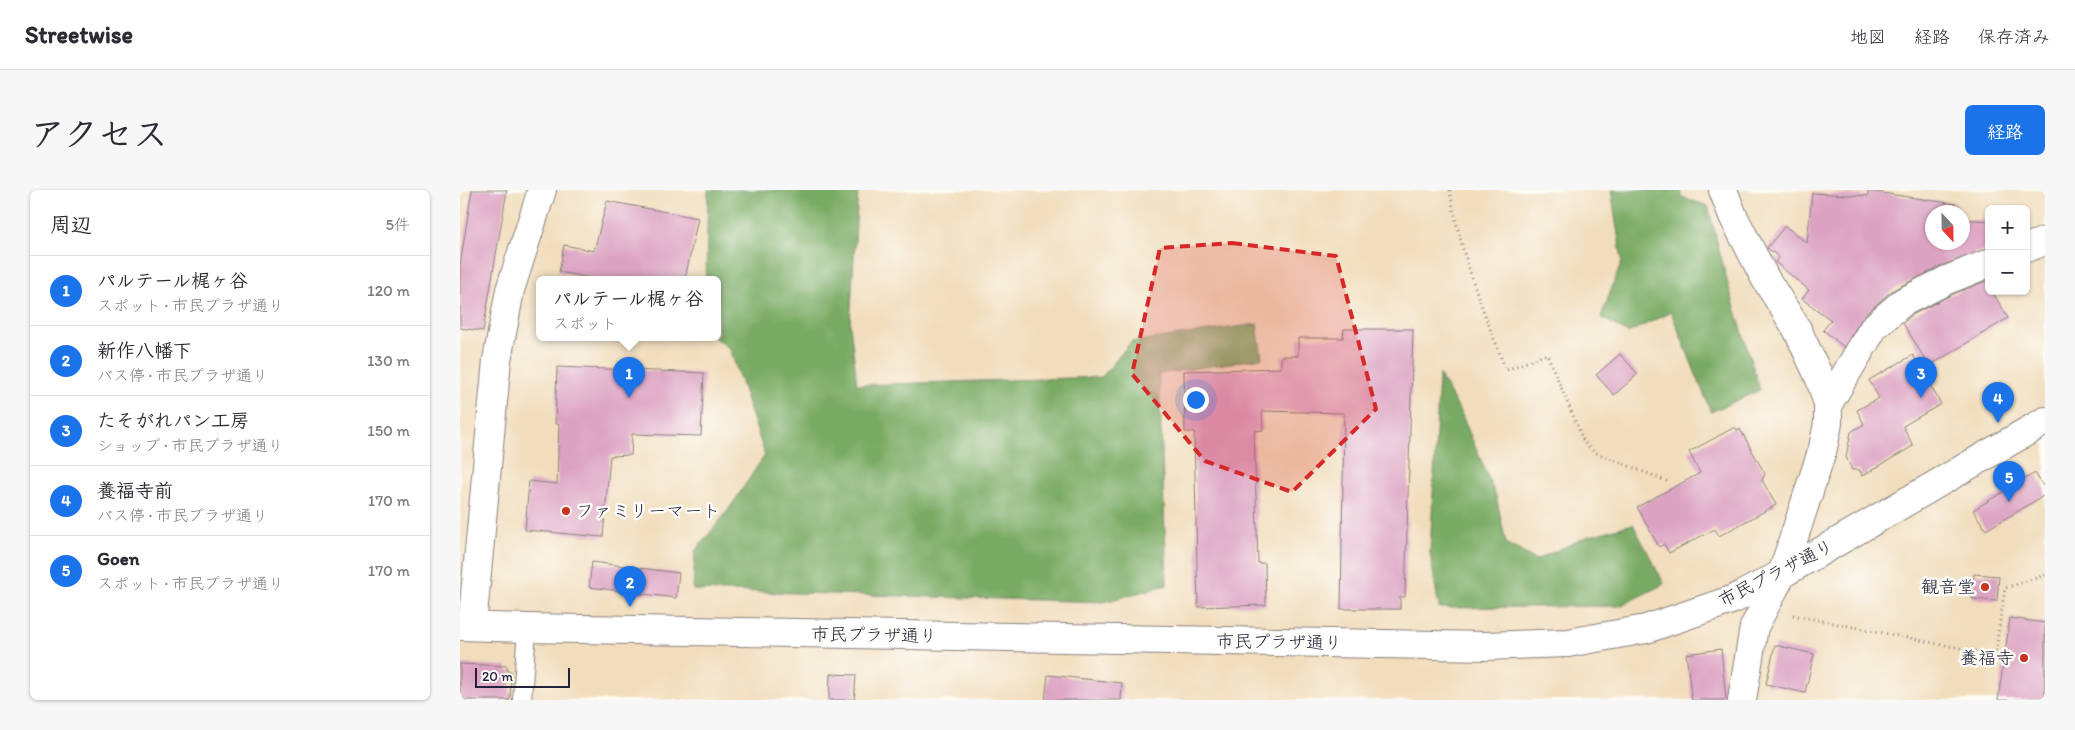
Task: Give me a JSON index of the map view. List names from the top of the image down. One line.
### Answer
{"streets":{"street":["市民プラザ通り"]},"places":["ファミリーマート","観音堂","養福寺"],"scale_bar":"20 m","north":"bottom","page":{"header":"Streetwise","nav":["地図","経路","保存済み"],"title":"アクセス","buttons":"経路","heading":["周辺","5件"],"map_buttons":["+","−"],"list":[{"mark":"1","name":"パルテール梶ヶ谷","note":"スポット · 市民プラザ通り","value":"120 m"},{"mark":"2","name":"新作八幡下","note":"バス停 · 市民プラザ通り","value":"130 m"},{"mark":"3","name":"たそがれパン工房","note":"ショップ · 市民プラザ通り","value":"150 m"},{"mark":"4","name":"養福寺前","note":"バス停 · 市民プラザ通り","value":"170 m"},{"mark":"5","name":"Goen","note":"スポット · 市民プラザ通り","value":"170 m"}],"popup":["パルテール梶ヶ谷","スポット"],"pins":["1","3","4","5","2"],"scale":"20 m"}}
